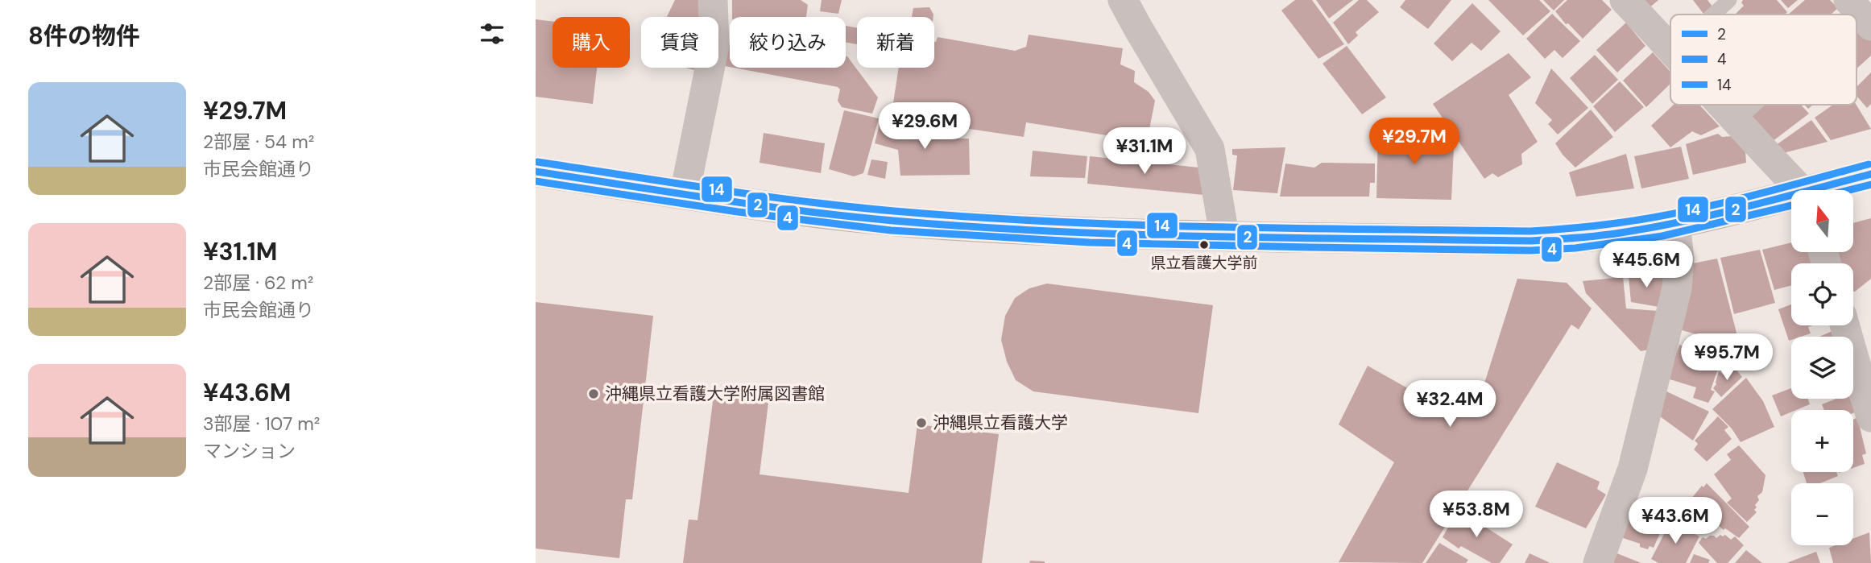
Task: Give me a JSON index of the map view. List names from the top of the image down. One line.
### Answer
{"places":["県立看護大学前","沖縄県立看護大学附属図書館","沖縄県立看護大学"],"lines":["transit line 14","transit line 2","transit line 4"],"legend":["2","4","14"],"north":"top","page":{"heading":"8件の物件","chip":["購入","賃貸","絞り込み","新着"],"list":[{"name":"¥29.7M","note":"2部屋 · 54 m² · 市民会館通り"},{"name":"¥31.1M","note":"2部屋 · 62 m² · 市民会館通り"},{"name":"¥43.6M","note":"3部屋 · 107 m² · マンション"}],"price":["¥29.6M","¥29.7M","¥31.1M","¥45.6M","¥95.7M","¥32.4M","¥53.8M","¥43.6M"],"map_buttons":["+","−"]}}
